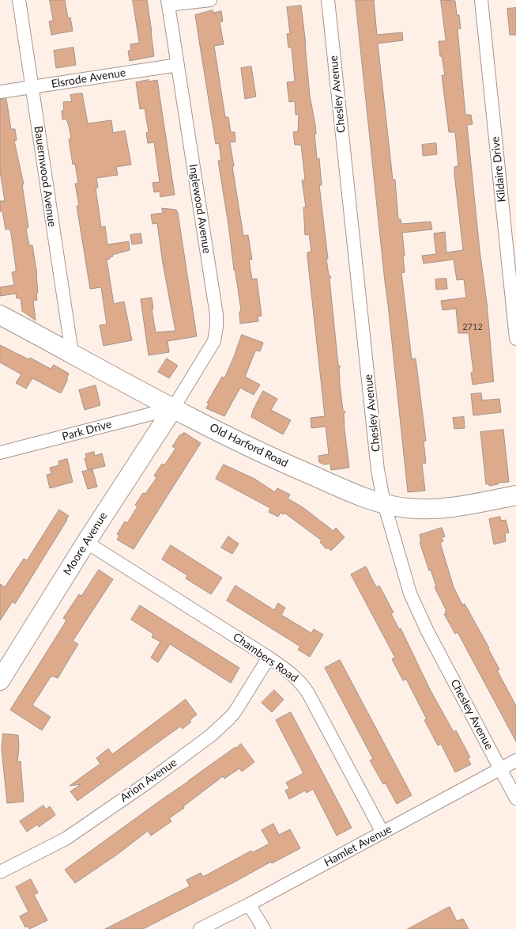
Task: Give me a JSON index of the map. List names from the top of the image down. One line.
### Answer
{"streets":{"street":["Elsrode Avenue","Chesley Avenue","Kildaire Drive","Bauernwood Avenue","Inglewood Avenue","Park Drive","Old Harford Road","Moore Avenue","Chambers Road","Arion Avenue","Hamlet Avenue"]},"crossings":[["Elsrode Avenue","Bauernwood Avenue"],["Elsrode Avenue","Inglewood Avenue"],["Chesley Avenue","Old Harford Road"],["Chesley Avenue","Hamlet Avenue"],["Bauernwood Avenue","Old Harford Road"],["Inglewood Avenue","Park Drive"],["Inglewood Avenue","Old Harford Road"],["Inglewood Avenue","Moore Avenue"],["Park Drive","Old Harford Road"],["Park Drive","Moore Avenue"],["Old Harford Road","Moore Avenue"],["Moore Avenue","Chambers Road"],["Chambers Road","Arion Avenue"],["Chambers Road","Hamlet Avenue"]],"house_numbers":["2712"]}
